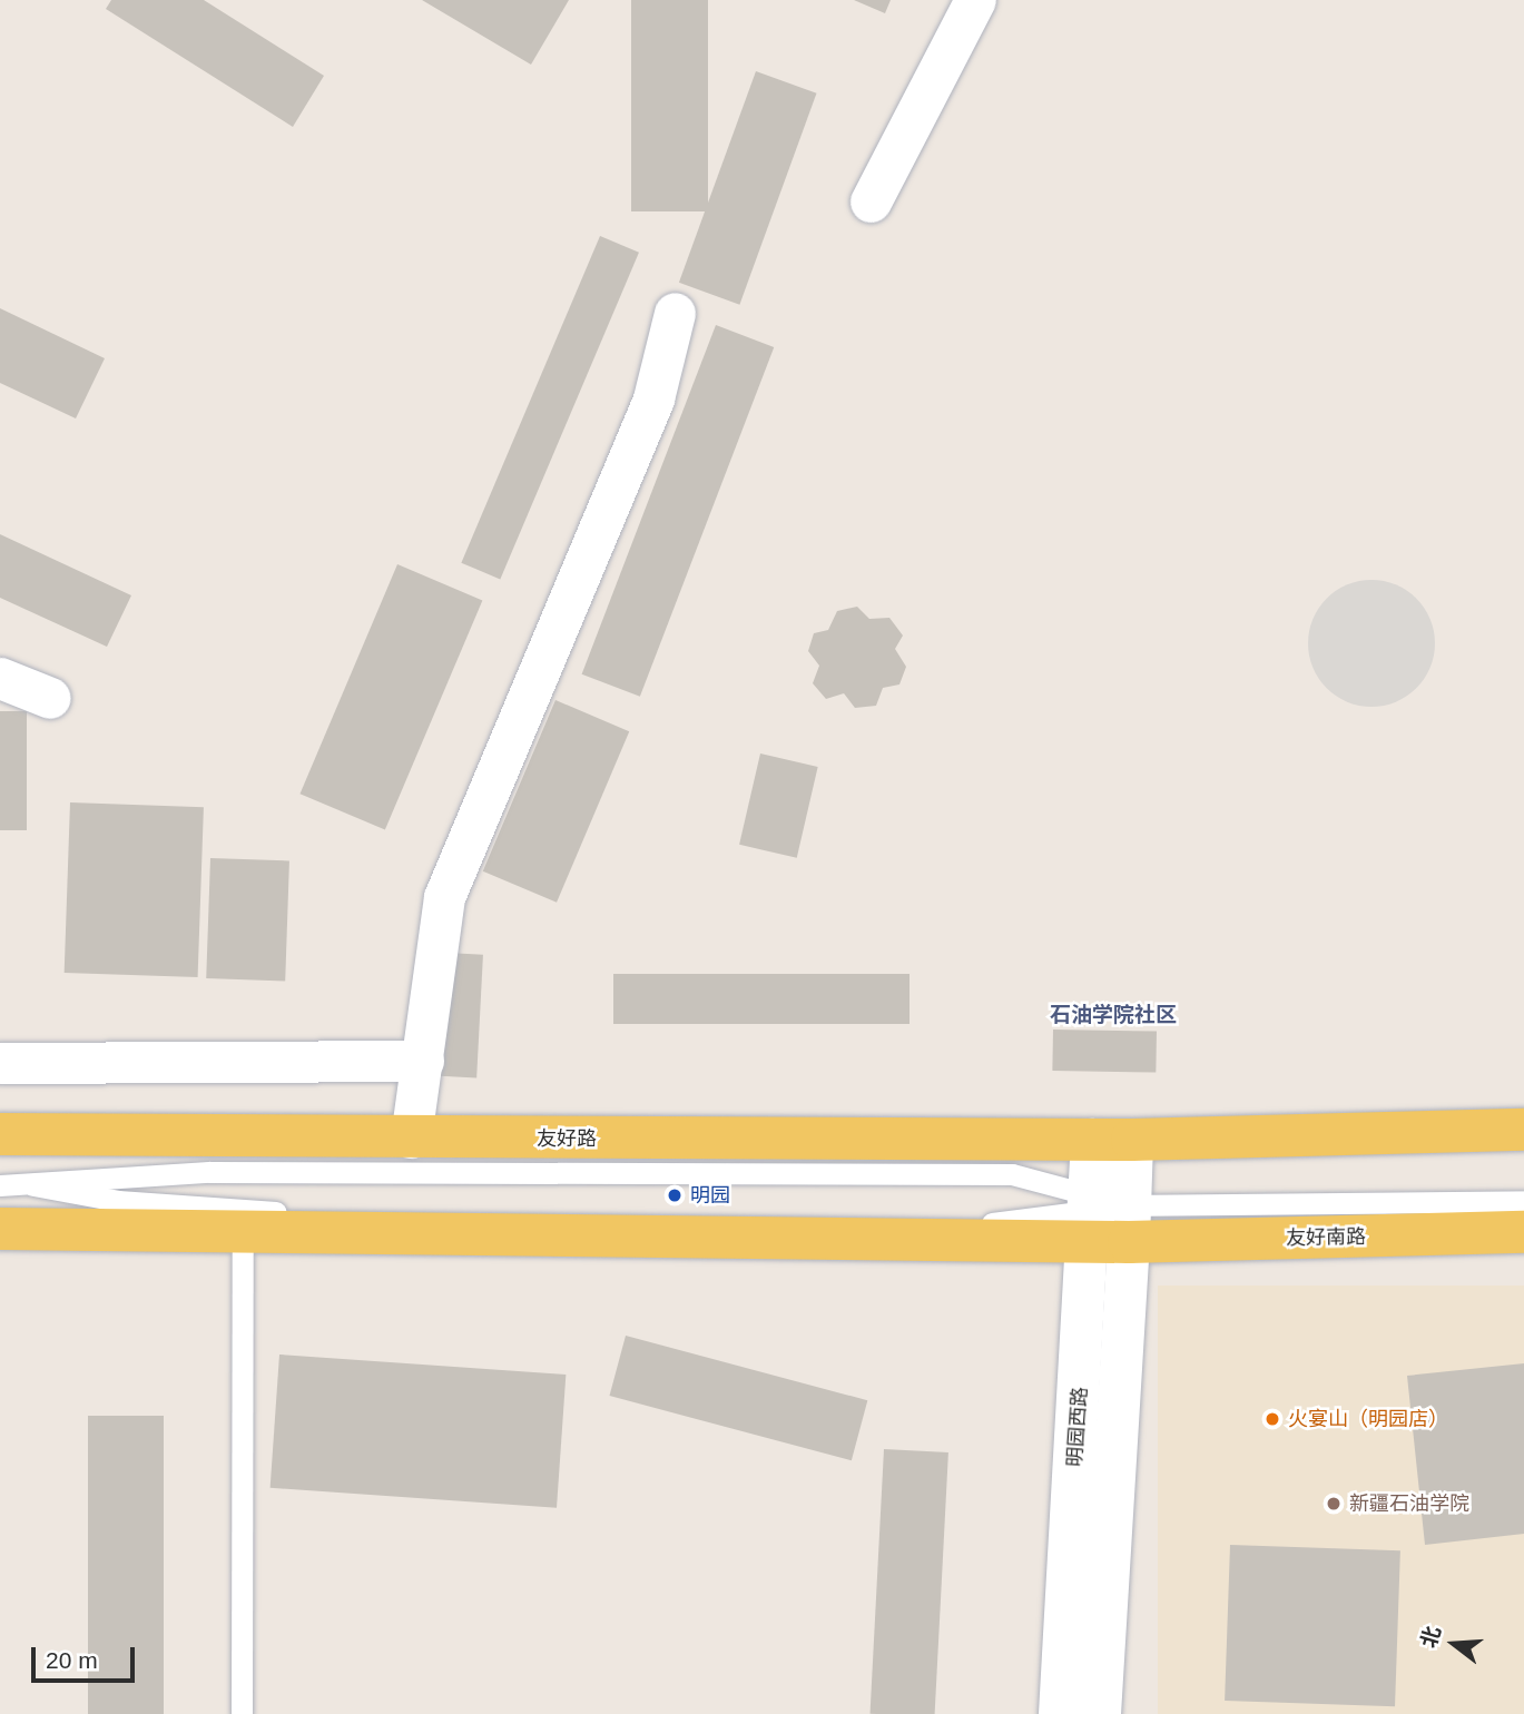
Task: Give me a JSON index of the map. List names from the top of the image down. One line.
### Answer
{"streets":{"main road":["友好路","友好南路"],"street":["明园西路"]},"crossings":[["友好南路","明园西路"]],"districts":["石油学院社区"],"places":["明园","火宴山（明园店）","新疆石油学院"],"scale_bar":"20 m","north":"left"}
